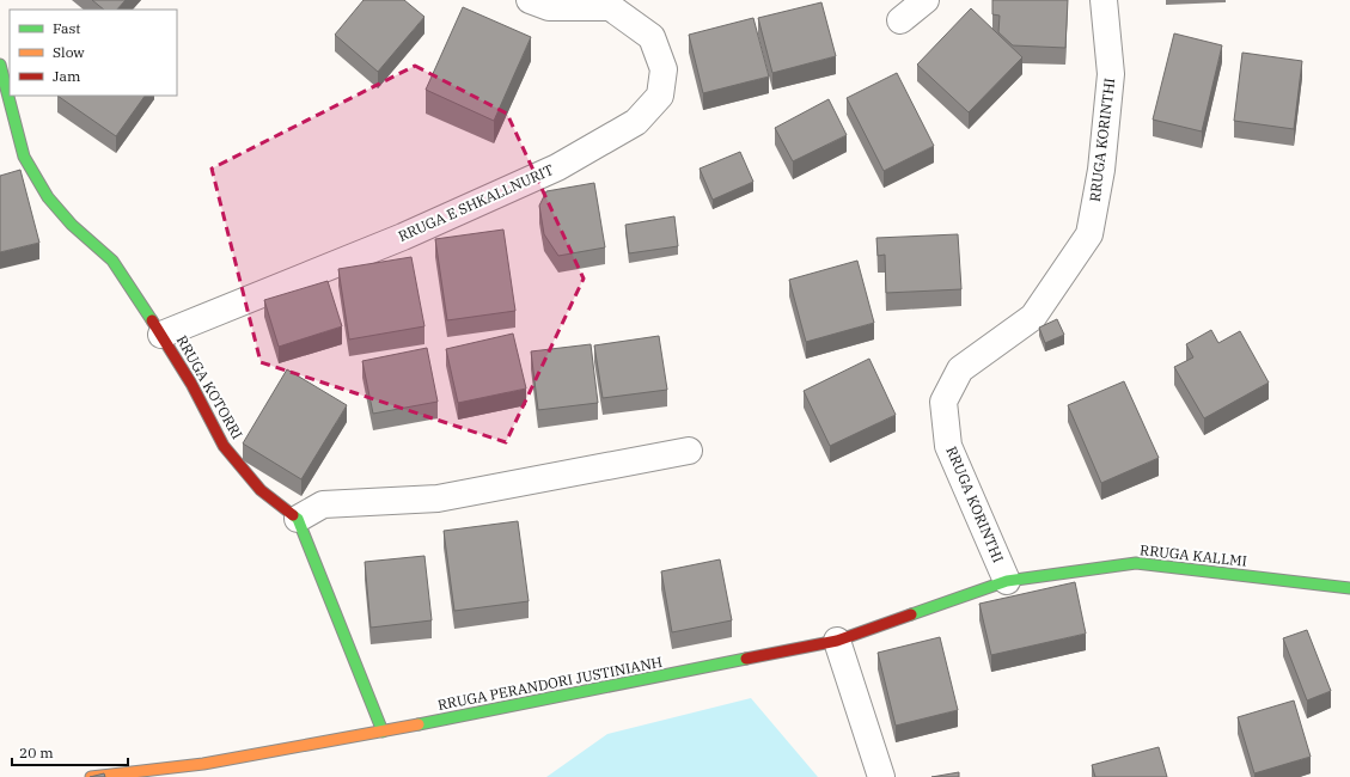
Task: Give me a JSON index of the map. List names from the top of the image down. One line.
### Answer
{"streets":{"street":["RRUGA KORINTHI","RRUGA E SHKALLNURIT","RRUGA KOTORRI","RRUGA KALLMI","RRUGA PERANDORI JUSTINIANH"]},"crossings":[["RRUGA KORINTHI","RRUGA KALLMI"],["RRUGA KORINTHI","RRUGA PERANDORI JUSTINIANH"],["RRUGA E SHKALLNURIT","RRUGA KOTORRI"],["RRUGA KALLMI","RRUGA PERANDORI JUSTINIANH"]],"legend":["Fast","Slow","Jam"],"scale_bar":"20 m"}
